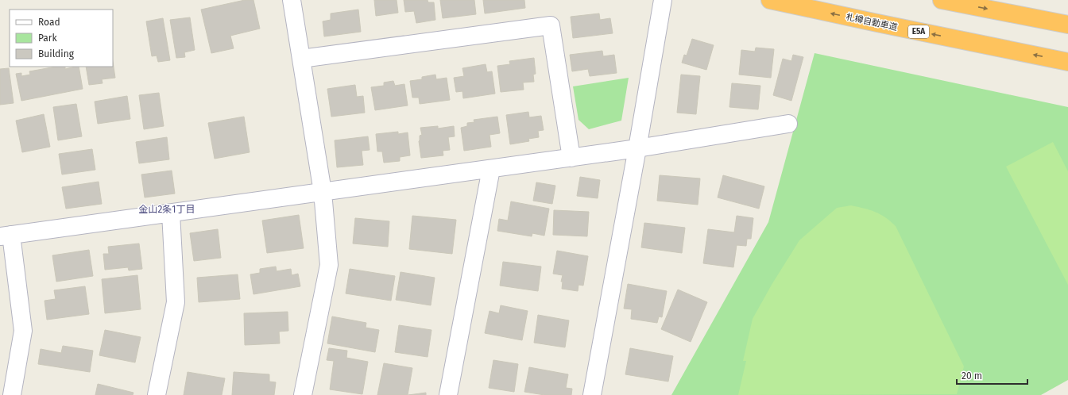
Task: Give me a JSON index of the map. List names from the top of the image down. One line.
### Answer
{"streets":{"highway":["札樽自動車道","E5A"]},"districts":["金山2条1丁目"],"legend":["Road","Park","Building"],"scale_bar":"20 m"}
